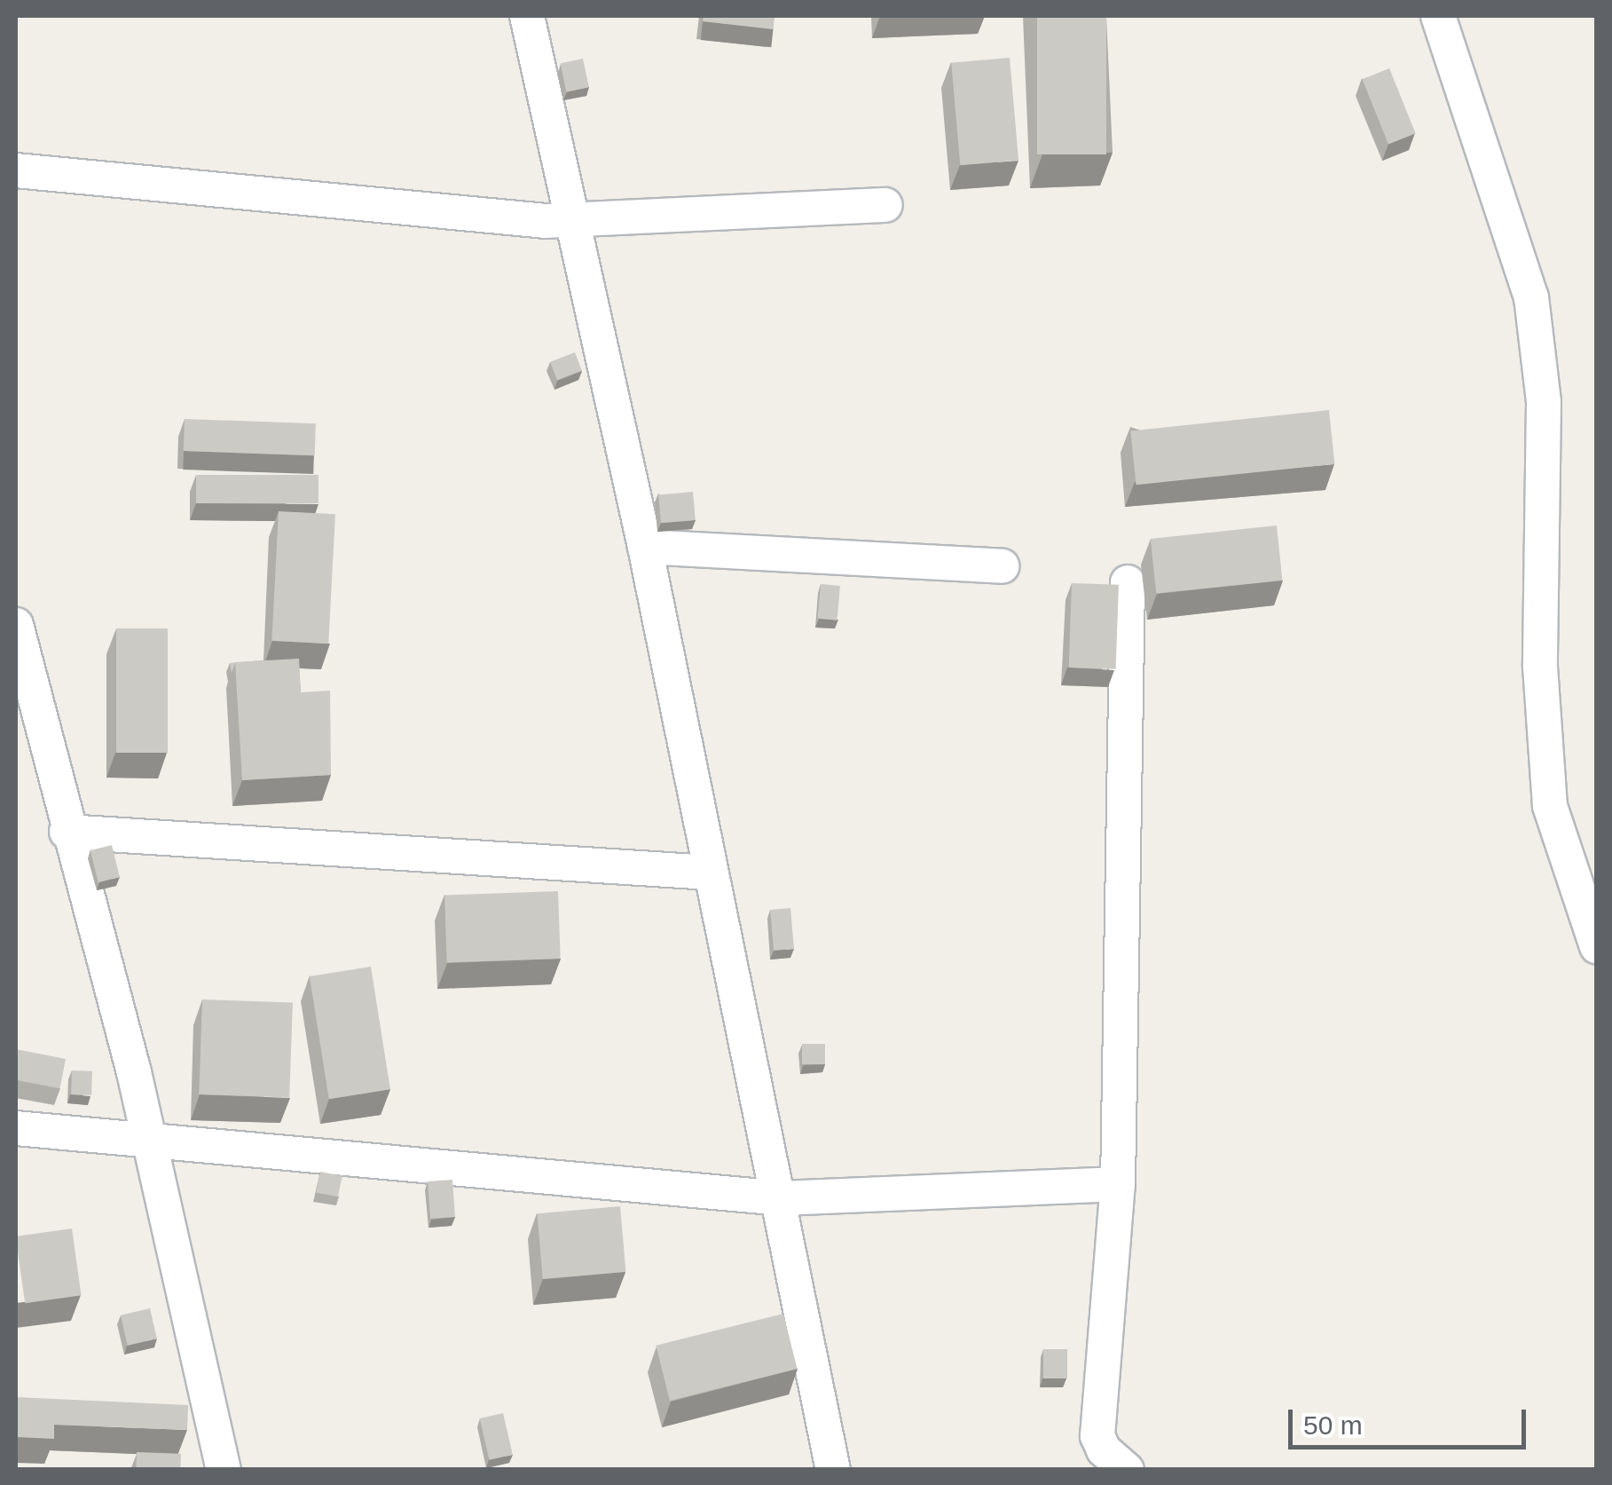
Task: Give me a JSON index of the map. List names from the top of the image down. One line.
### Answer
{"scale_bar":"50 m"}
